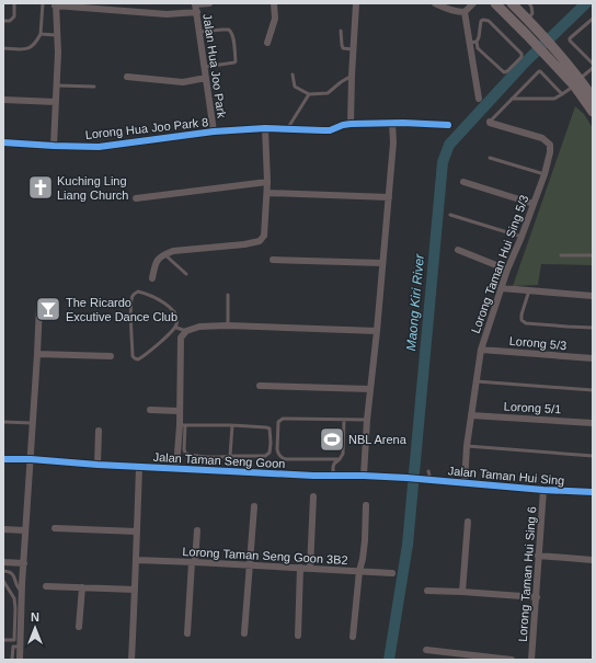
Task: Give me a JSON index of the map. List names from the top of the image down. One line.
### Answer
{"streets":{"street":["Jalan Hua Joo Park","Lorong Hua Joo Park 8","Lorong Taman Hui Sing 5/3","Lorong 5/3","Lorong 5/1","Jalan Taman Seng Goon","Jalan Taman Hui Sing","Lorong Taman Seng Goon 3B2","Lorong Taman Hui Sing 6"]},"crossings":[["Jalan Hua Joo Park","Lorong Hua Joo Park 8"],["Lorong Taman Hui Sing 5/3","Lorong 5/3"],["Lorong Taman Hui Sing 5/3","Lorong 5/1"],["Lorong Taman Hui Sing 5/3","Jalan Taman Hui Sing"],["Jalan Taman Seng Goon","Jalan Taman Hui Sing"],["Jalan Taman Hui Sing","Lorong Taman Hui Sing 6"]],"water":["Maong Kiri River"],"places":{"church":["Kuching Ling Liang Church"],"bar":["The Ricardo Excutive Dance Club"],"sports":["NBL Arena"]},"north":"top"}
